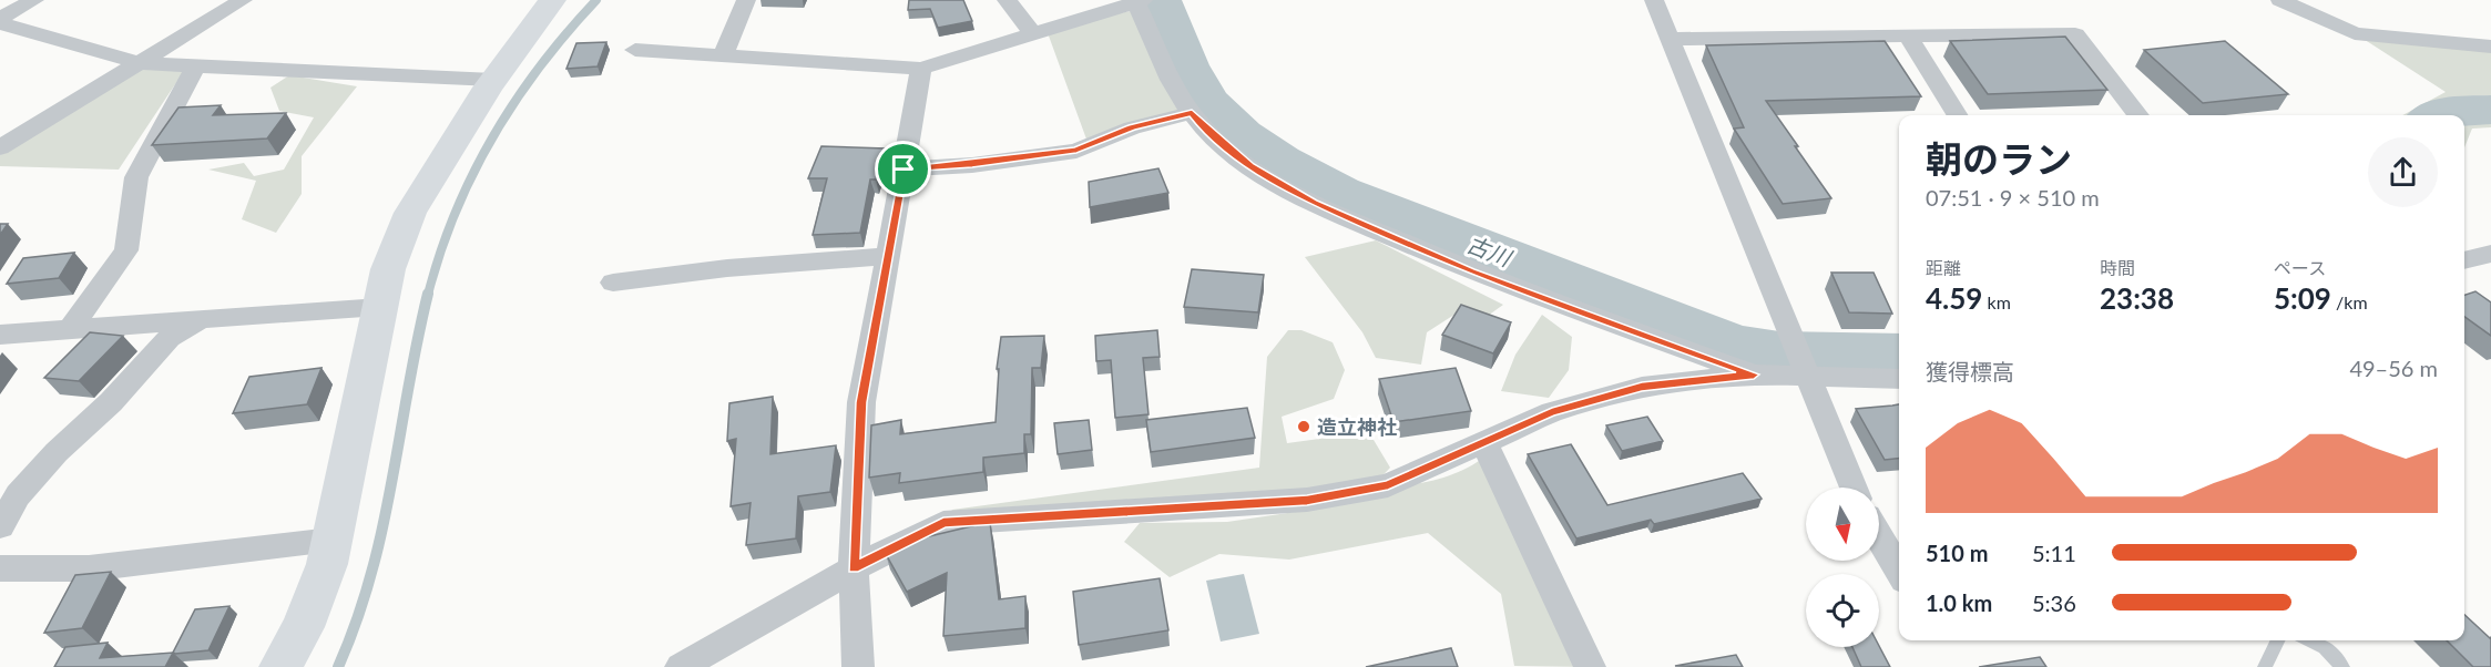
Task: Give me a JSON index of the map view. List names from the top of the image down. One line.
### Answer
{"water":["古川"],"places":["造立神社"],"north":"bottom","page":{"heading":["朝のラン","07:51 · 9 × 510 m"],"stats":[["距離","4.59 km"],["時間","23:38"],["ペース","5:09 /km"]],"chart":["獲得標高","49–56 m"],"list":[{"name":"510 m","note":"5:11"},{"name":"1.0 km","note":"5:36"}]}}
